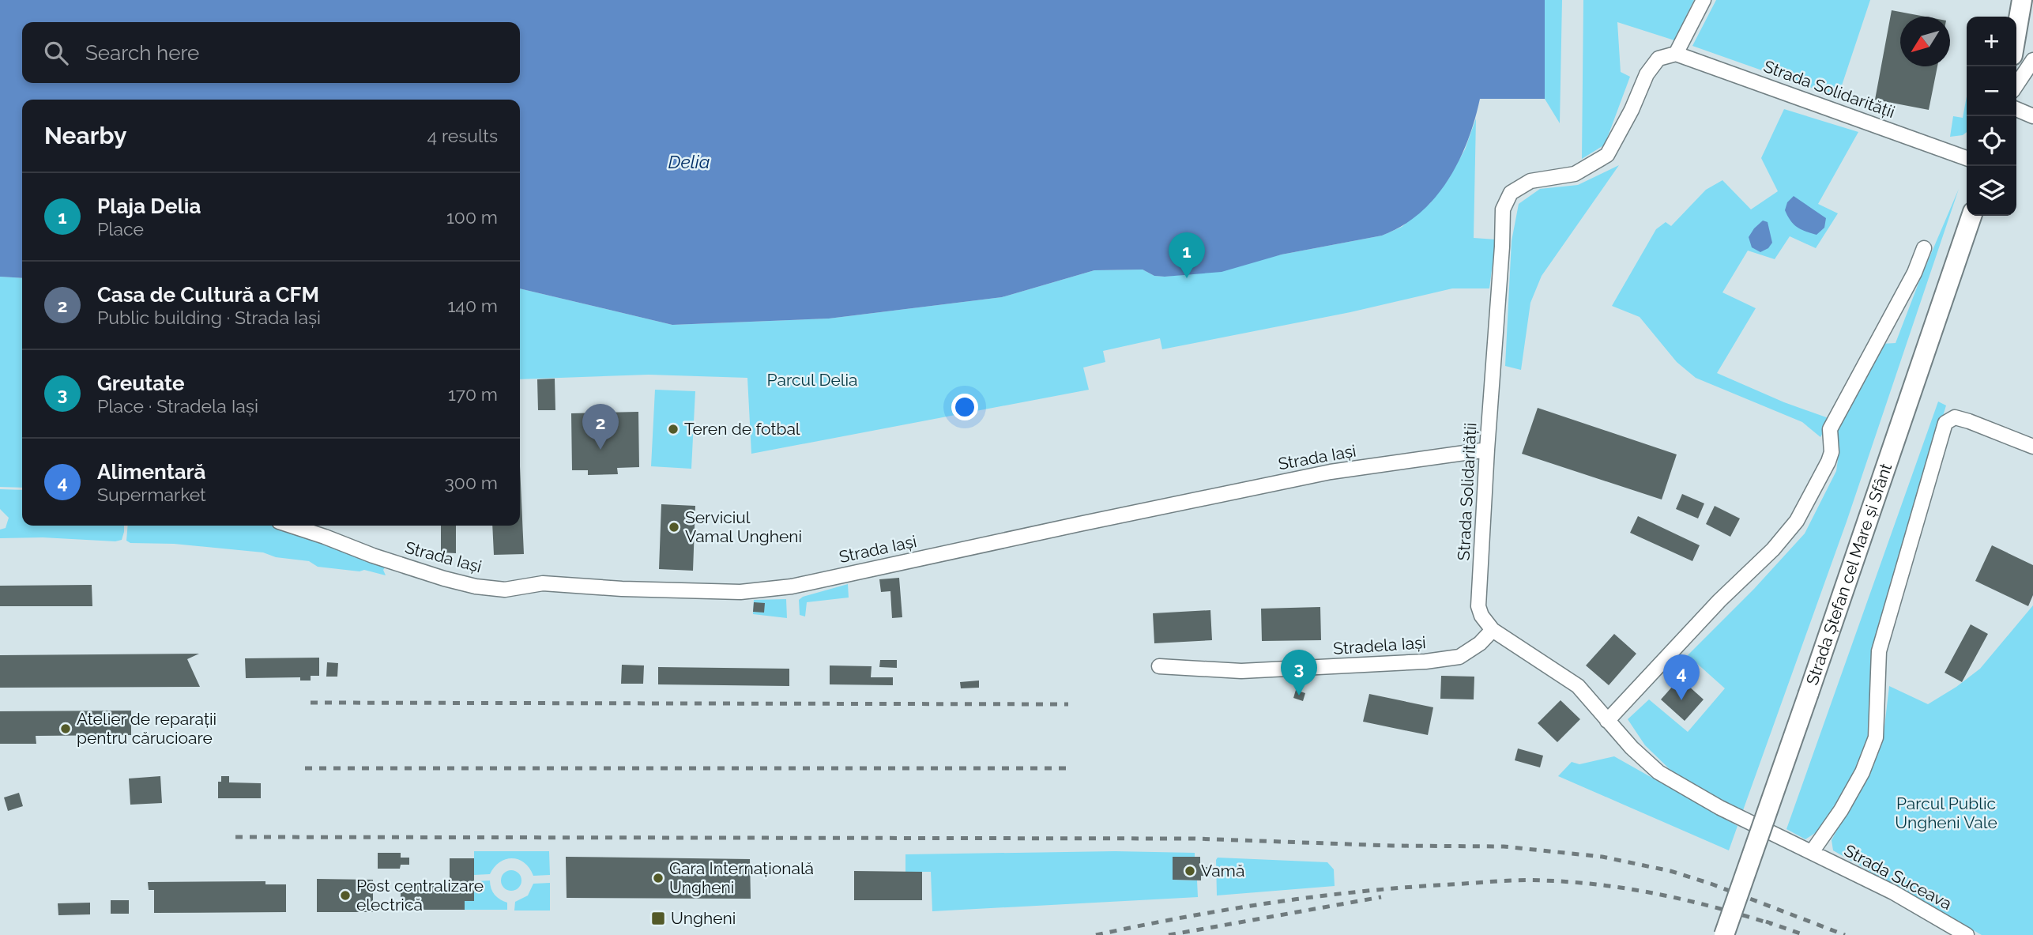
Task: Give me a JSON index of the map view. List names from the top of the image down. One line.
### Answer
{"streets":{"main road":["Strada Ștefan cel Mare și Sfânt"],"street":["Strada Solidarității","Strada Iași","Stradela Iași","Strada Suceava"]},"crossings":[["Strada Solidarității","Strada Iași"],["Strada Solidarității","Stradela Iași"],["Strada Solidarității","Strada Suceava"]],"water":["Delia"],"parks":["Parcul Delia","Parcul Public Ungheni Vale"],"places":{"other":["Teren de fotbal","Serviciul Vamal Ungheni","Atelier de reparații pentru cărucioare","Vamă","Gara Internațională Ungheni","Post centralizare electrică"],"transit":["Ungheni"]},"north":"bottom left","page":{"map_buttons":["+","−"],"search":"Search here","heading":["Nearby","4 results"],"list":[{"mark":"1","name":"Plaja Delia","note":"Place","value":"100 m"},{"mark":"2","name":"Casa de Cultură a CFM","note":"Public building · Strada Iași","value":"140 m"},{"mark":"3","name":"Greutate","note":"Place · Stradela Iași","value":"170 m"},{"mark":"4","name":"Alimentară","note":"Supermarket","value":"300 m"}],"pins":["1","2","3","4"]}}
